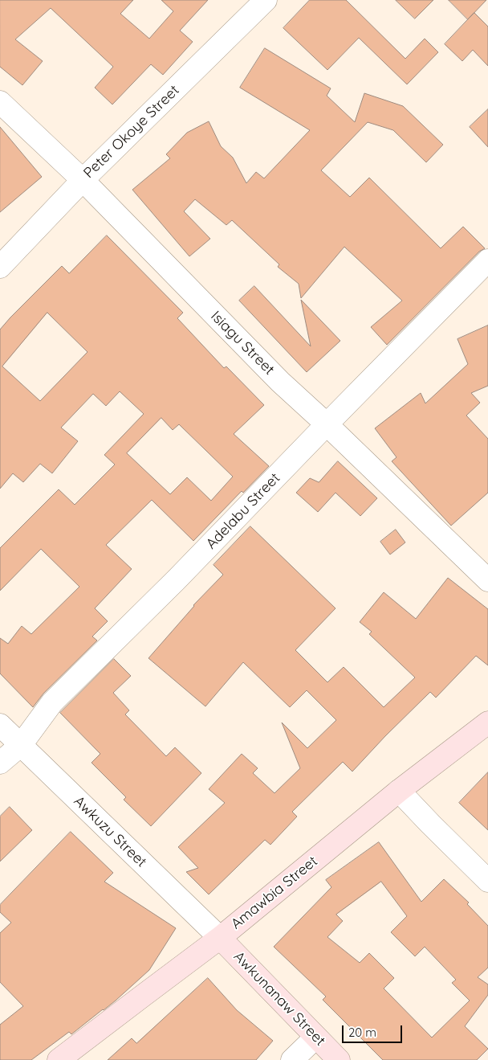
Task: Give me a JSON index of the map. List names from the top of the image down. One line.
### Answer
{"streets":{"street":["Peter Okoye Street","Isiagu Street","Adelabu Street","Awkuzu Street","Amawbia Street","Awkunanaw Street"]},"crossings":[["Peter Okoye Street","Isiagu Street"],["Isiagu Street","Adelabu Street"],["Adelabu Street","Awkuzu Street"],["Awkuzu Street","Amawbia Street"],["Awkuzu Street","Awkunanaw Street"],["Amawbia Street","Awkunanaw Street"]],"scale_bar":"20 m"}
